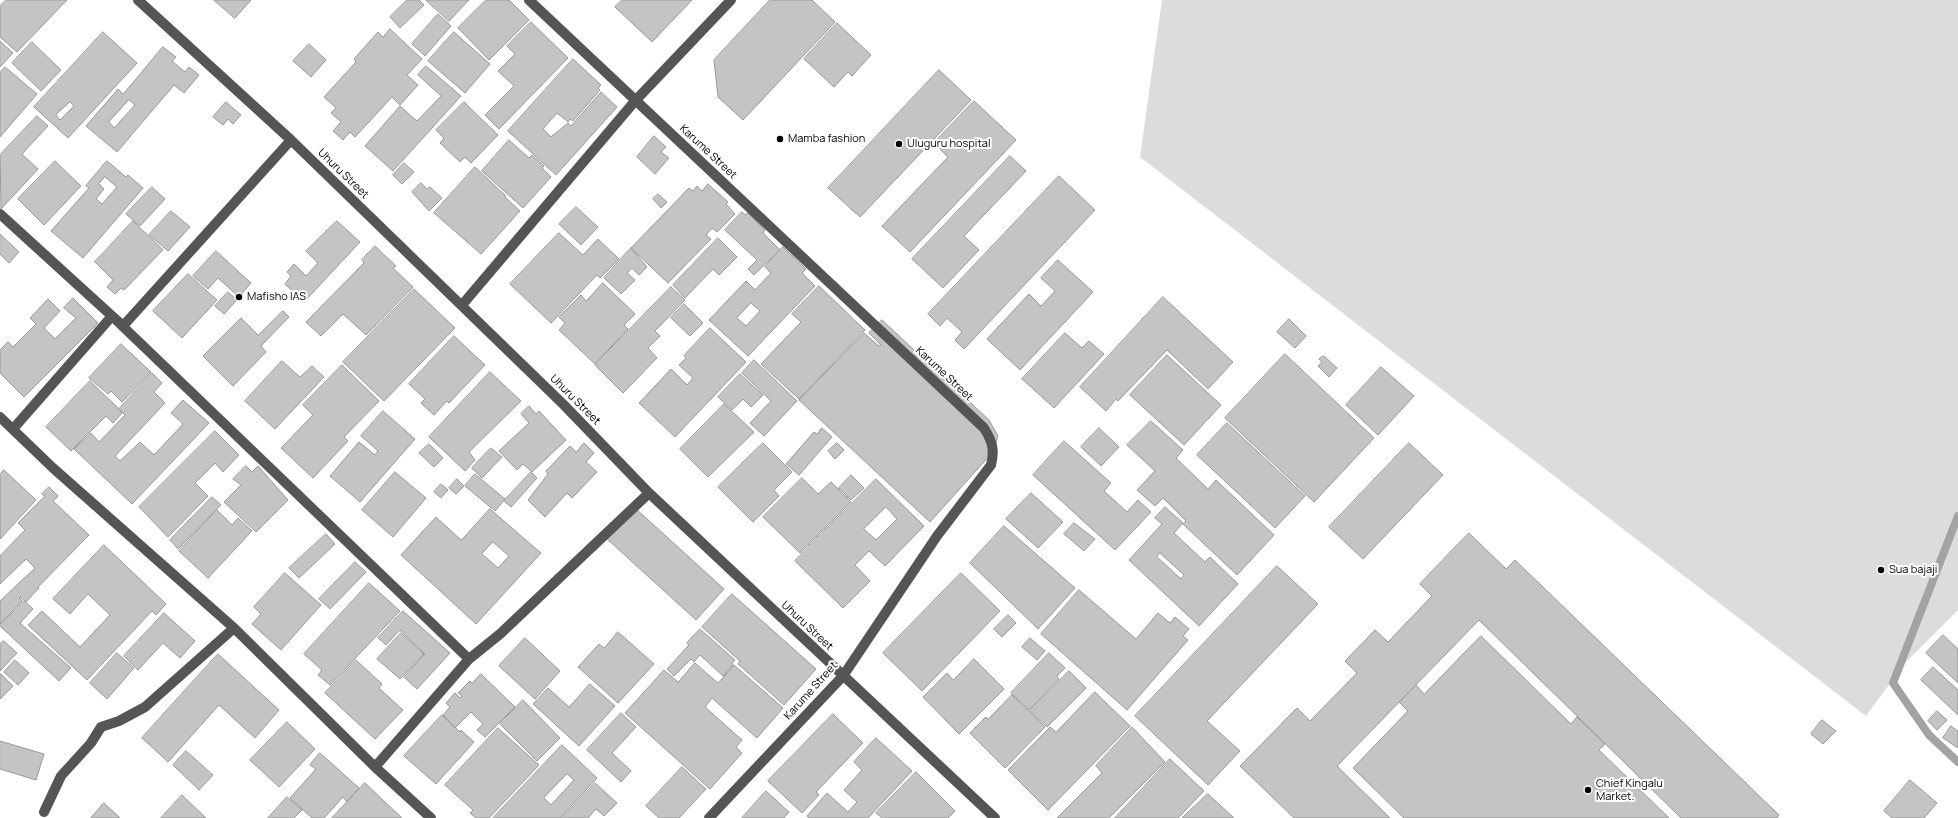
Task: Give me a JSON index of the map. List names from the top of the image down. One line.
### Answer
{"streets":{"street":["Karume Street","Uhuru Street"]},"crossings":[["Karume Street","Uhuru Street"]],"places":["Mamba fashion","Uluguru hospital","Mafisho IAS","Sua bajaji","Chief Kingalu Market."]}
